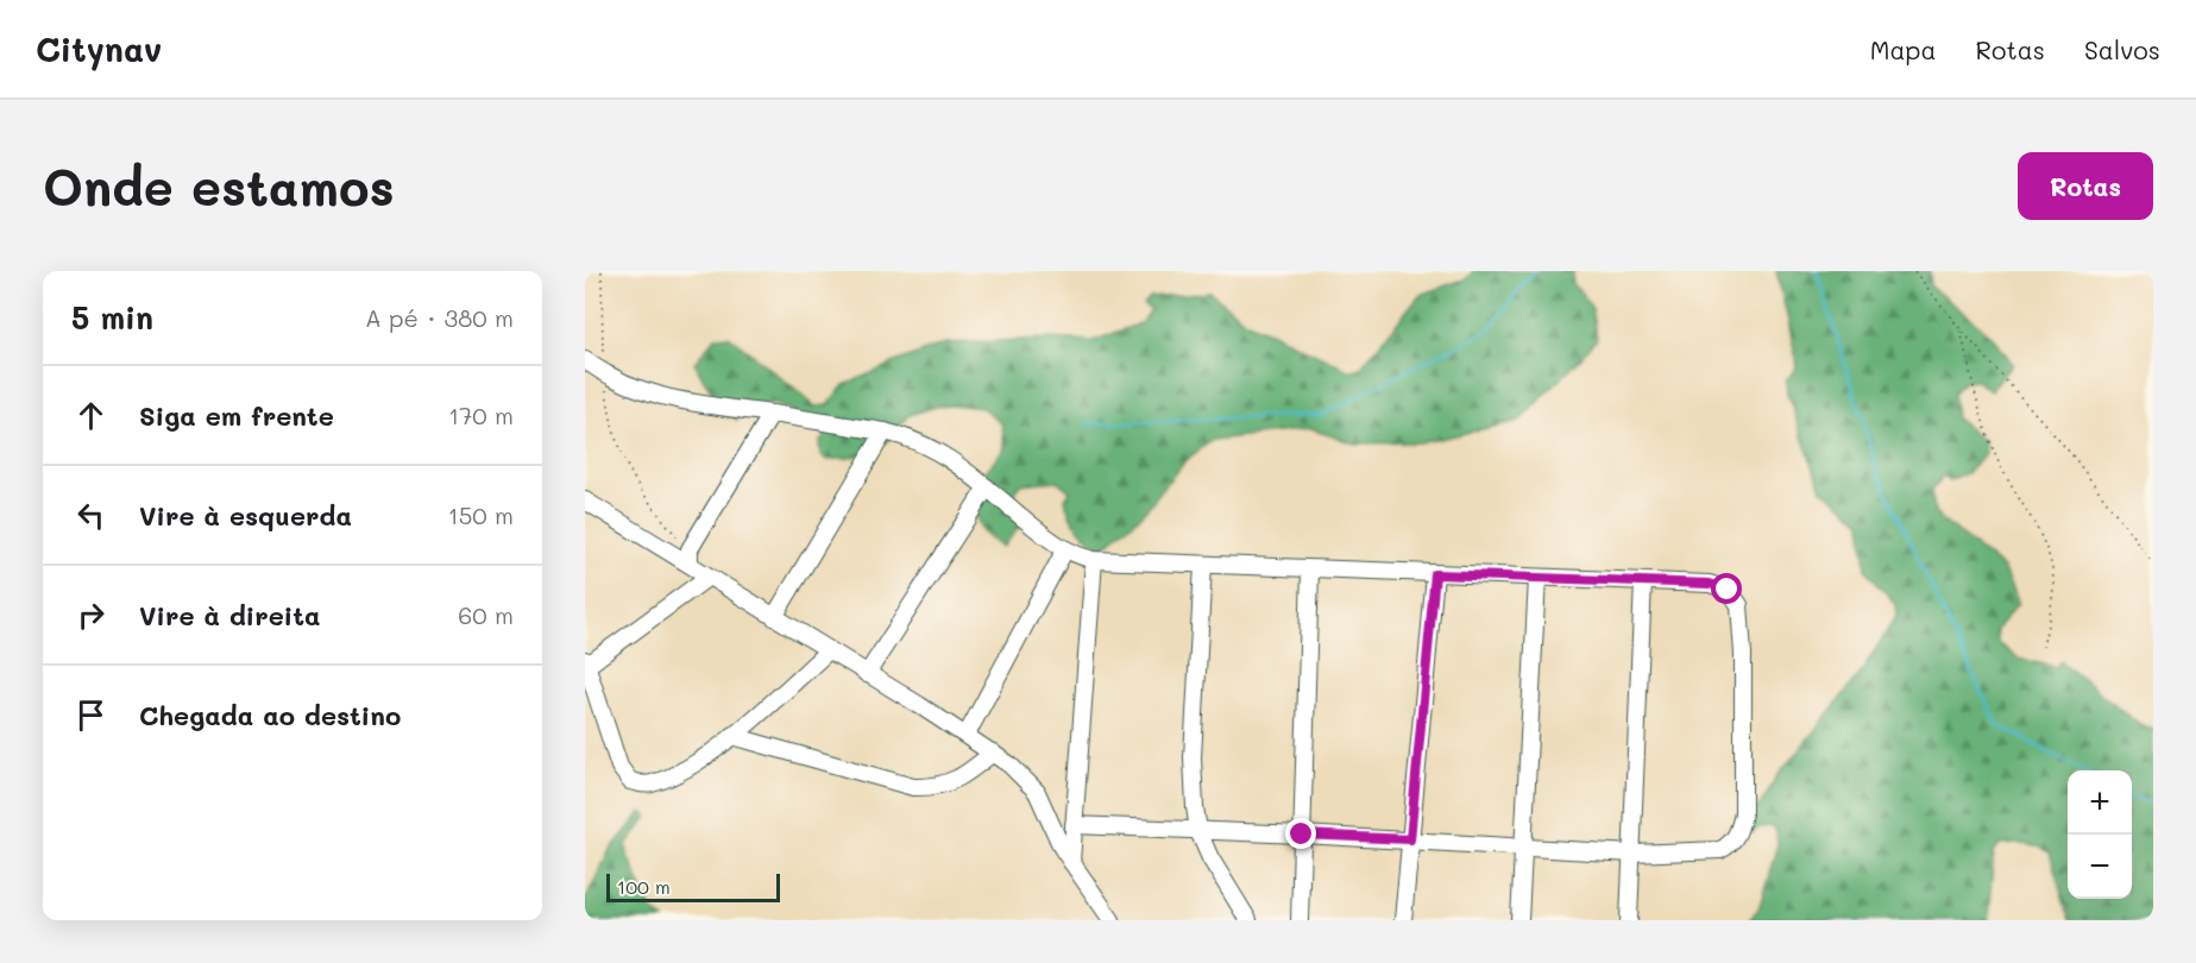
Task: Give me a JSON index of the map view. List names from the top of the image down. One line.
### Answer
{"scale_bar":"100 m","page":{"header":"Citynav","nav":["Mapa","Rotas","Salvos"],"buttons":"Rotas","title":"Onde estamos","heading":["5 min","A pé · 380 m"],"list":[["Siga em frente","170 m"],["Vire à esquerda","150 m"],["Vire à direita","60 m"],"Chegada ao destino"],"map_buttons":["+","−"],"scale":"100 m"}}
